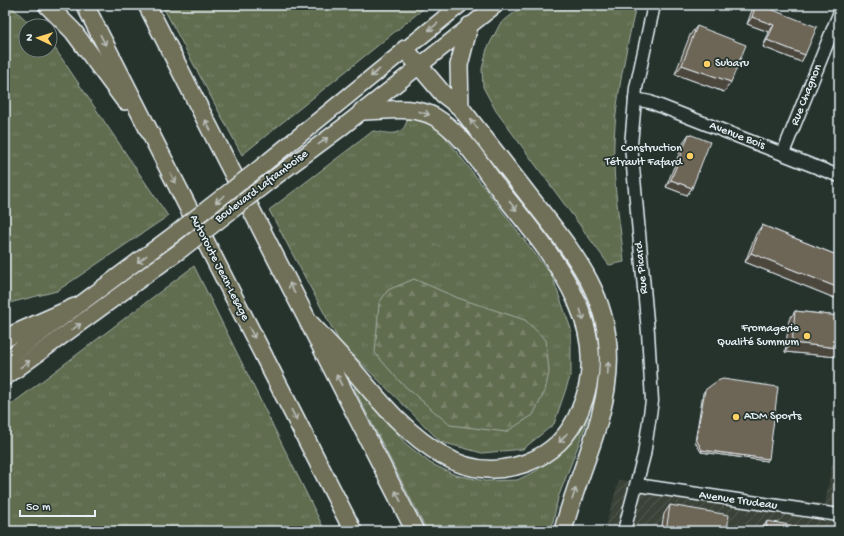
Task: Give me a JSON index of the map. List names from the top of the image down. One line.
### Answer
{"streets":{"highway":["Autoroute Jean-Lesage"],"main road":["Boulevard Laframboise"],"street":["Rue Chagnon","Avenue Bois","Rue Picard","Avenue Trudeau"]},"crossings":[["Rue Chagnon","Avenue Bois"],["Avenue Bois","Rue Picard"],["Rue Picard","Avenue Trudeau"]],"places":["Subaru","Construction Tétrault Fafard","Fromagerie Qualité Summum","ADM Sports"],"scale_bar":"50 m","north":"left"}
